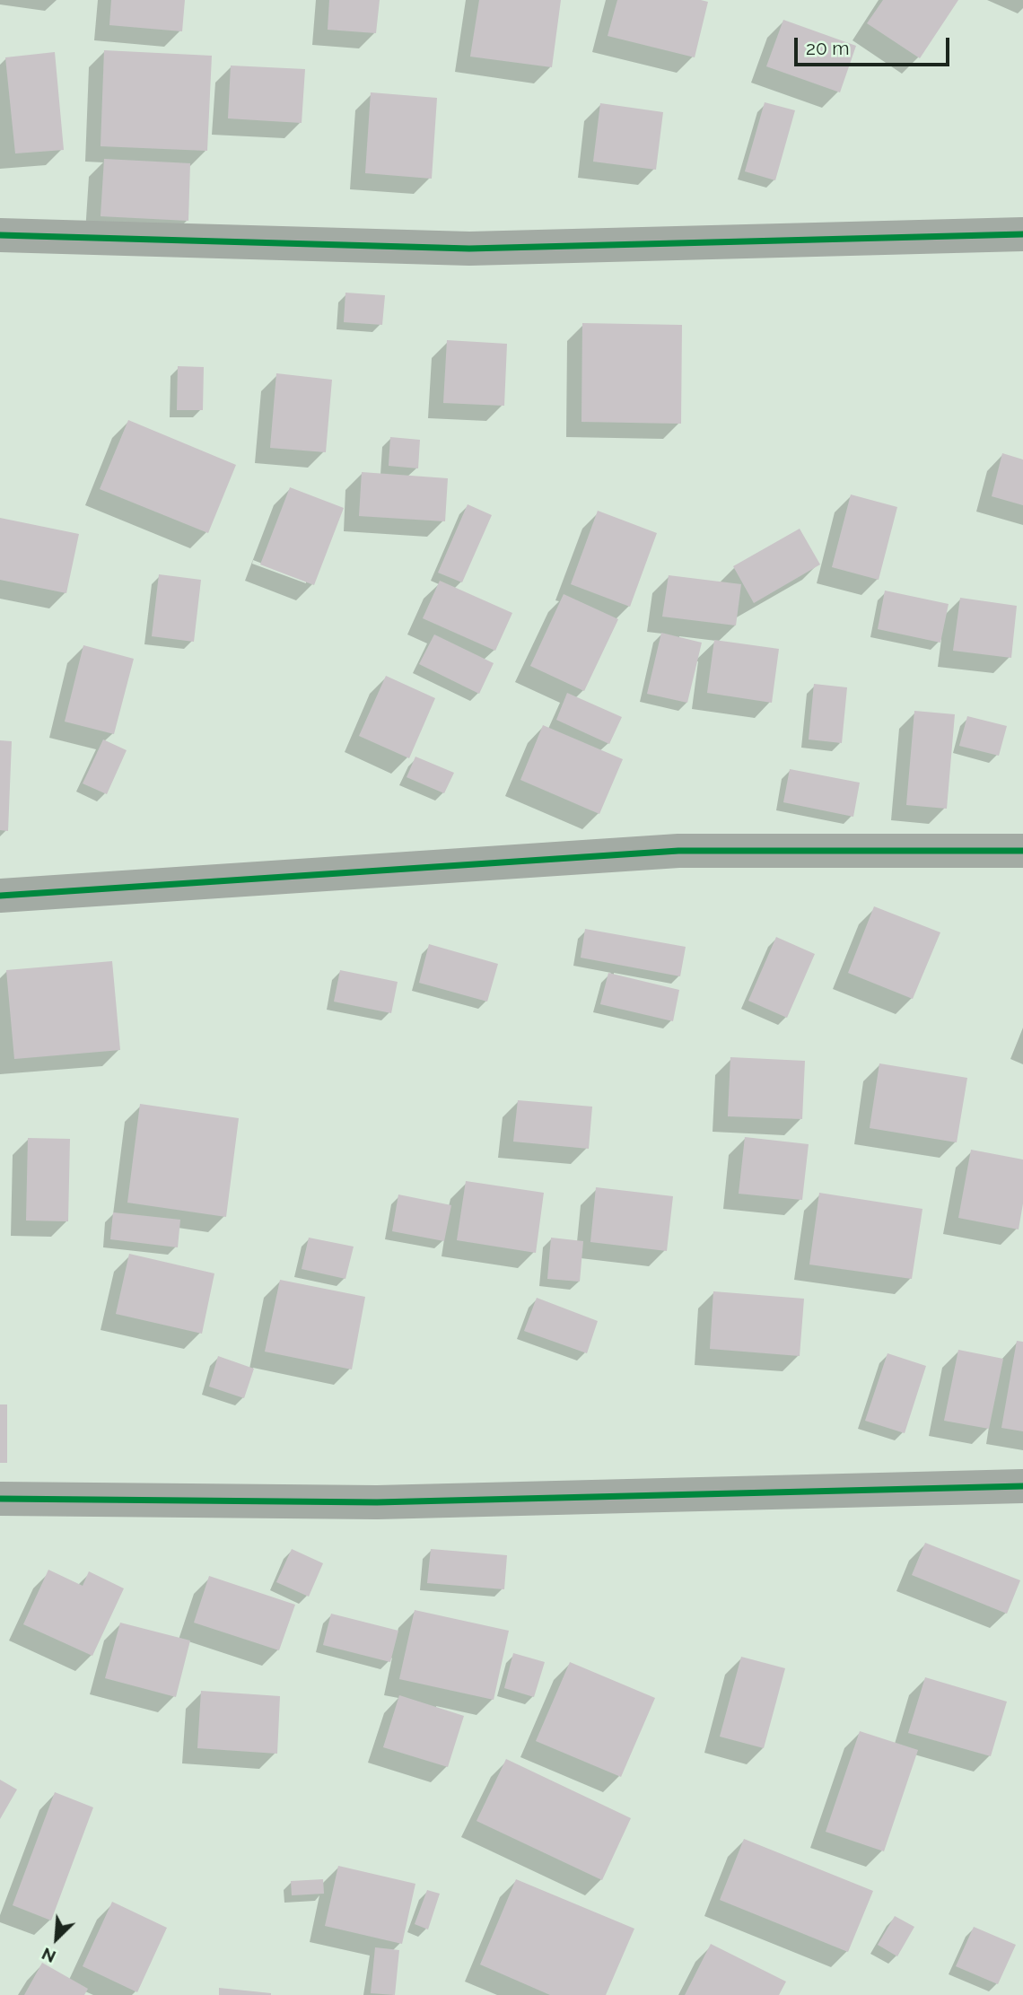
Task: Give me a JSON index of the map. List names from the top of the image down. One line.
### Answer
{"scale_bar":"20 m","north":"bottom left"}
